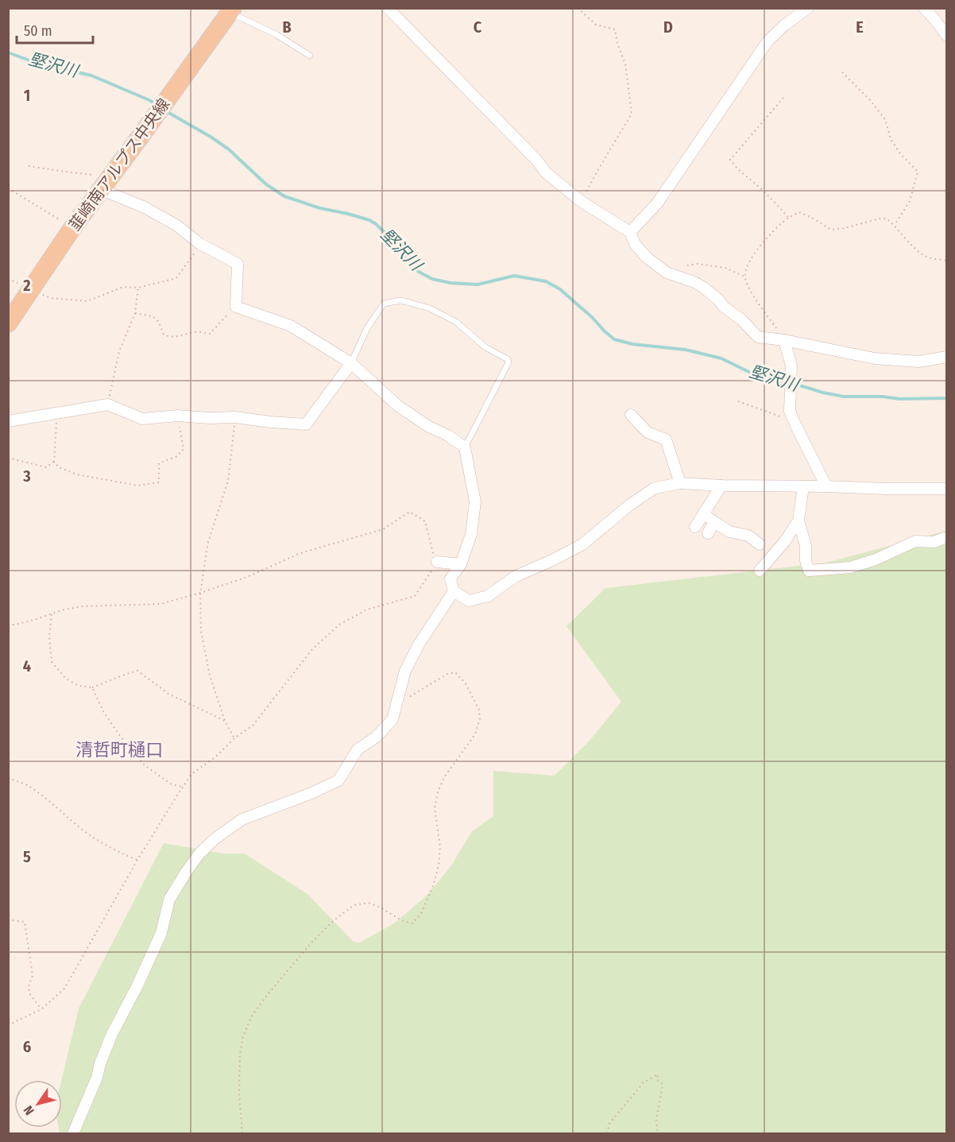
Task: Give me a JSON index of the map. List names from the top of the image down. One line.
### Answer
{"streets":{"main road":["韮崎南アルプス中央線"]},"districts":["清哲町樋口"],"water":["堅沢川"],"scale_bar":"50 m","north":"bottom left","grid":{"columns":["B","C","D","E"],"rows":["1","2","3","4","5","6"]}}
